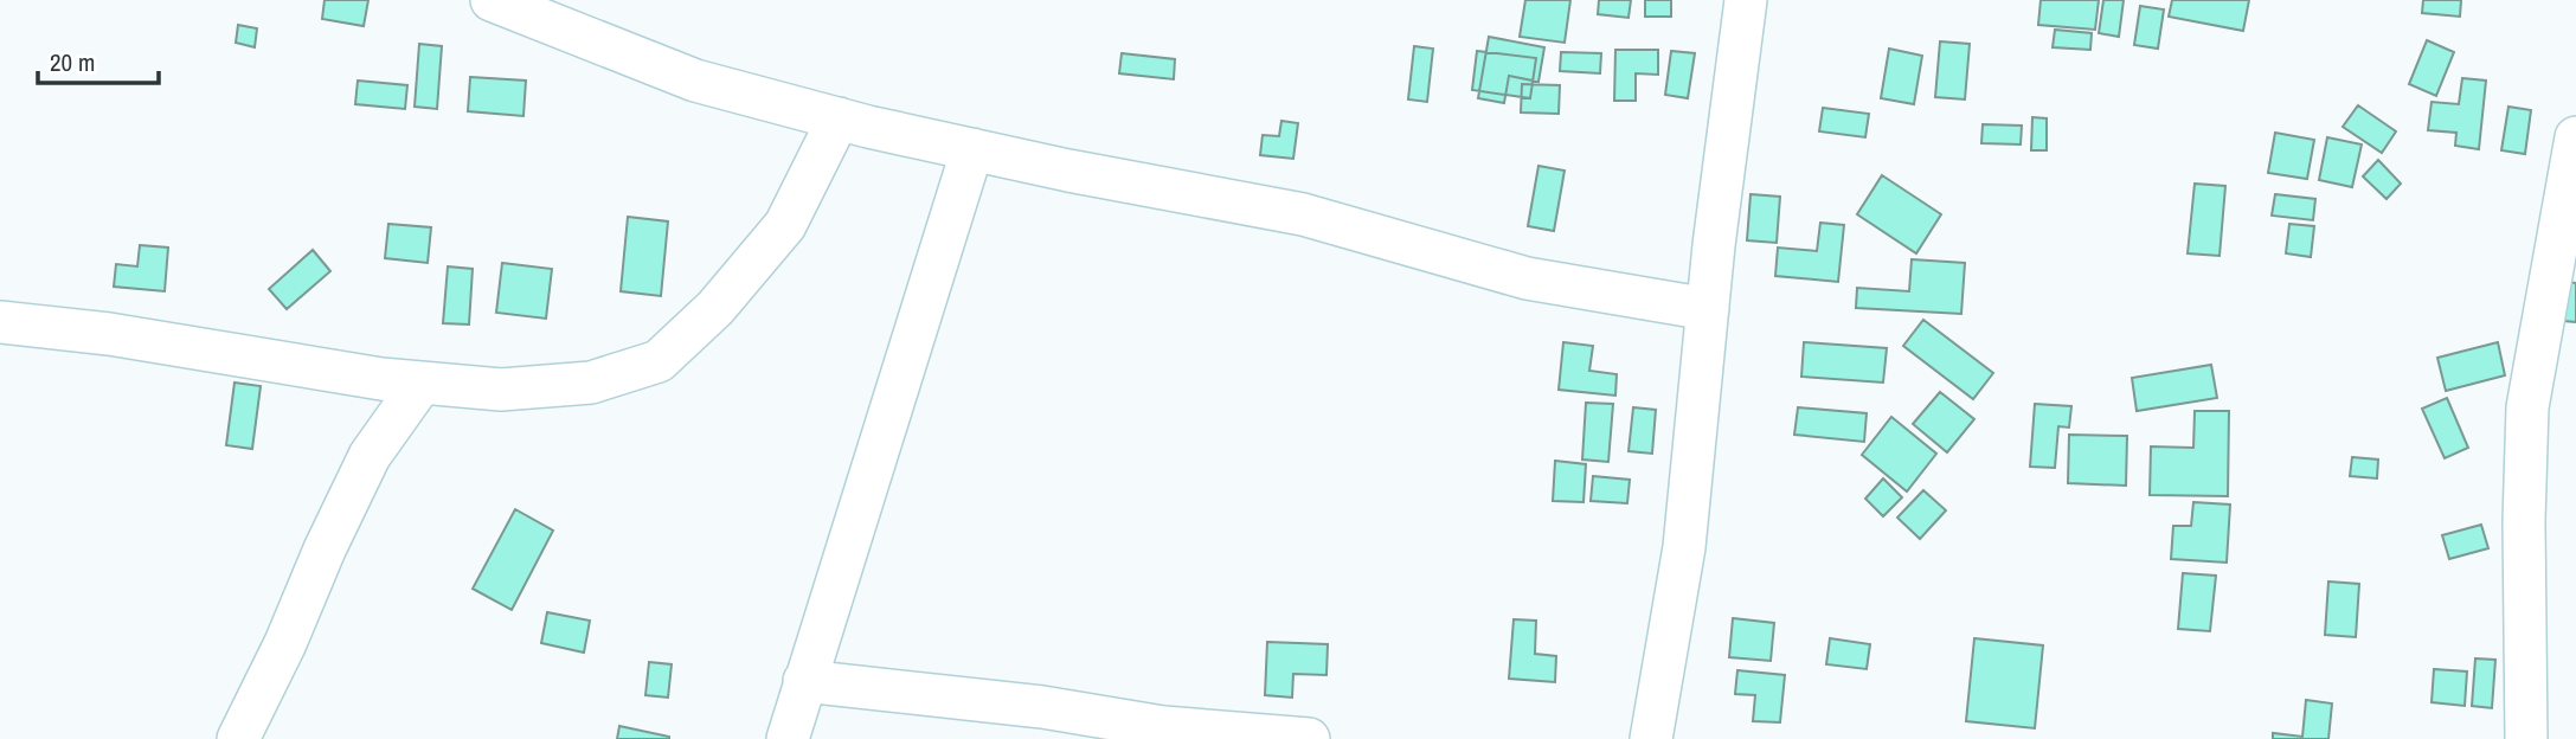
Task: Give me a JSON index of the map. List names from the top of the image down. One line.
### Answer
{"scale_bar":"20 m"}
